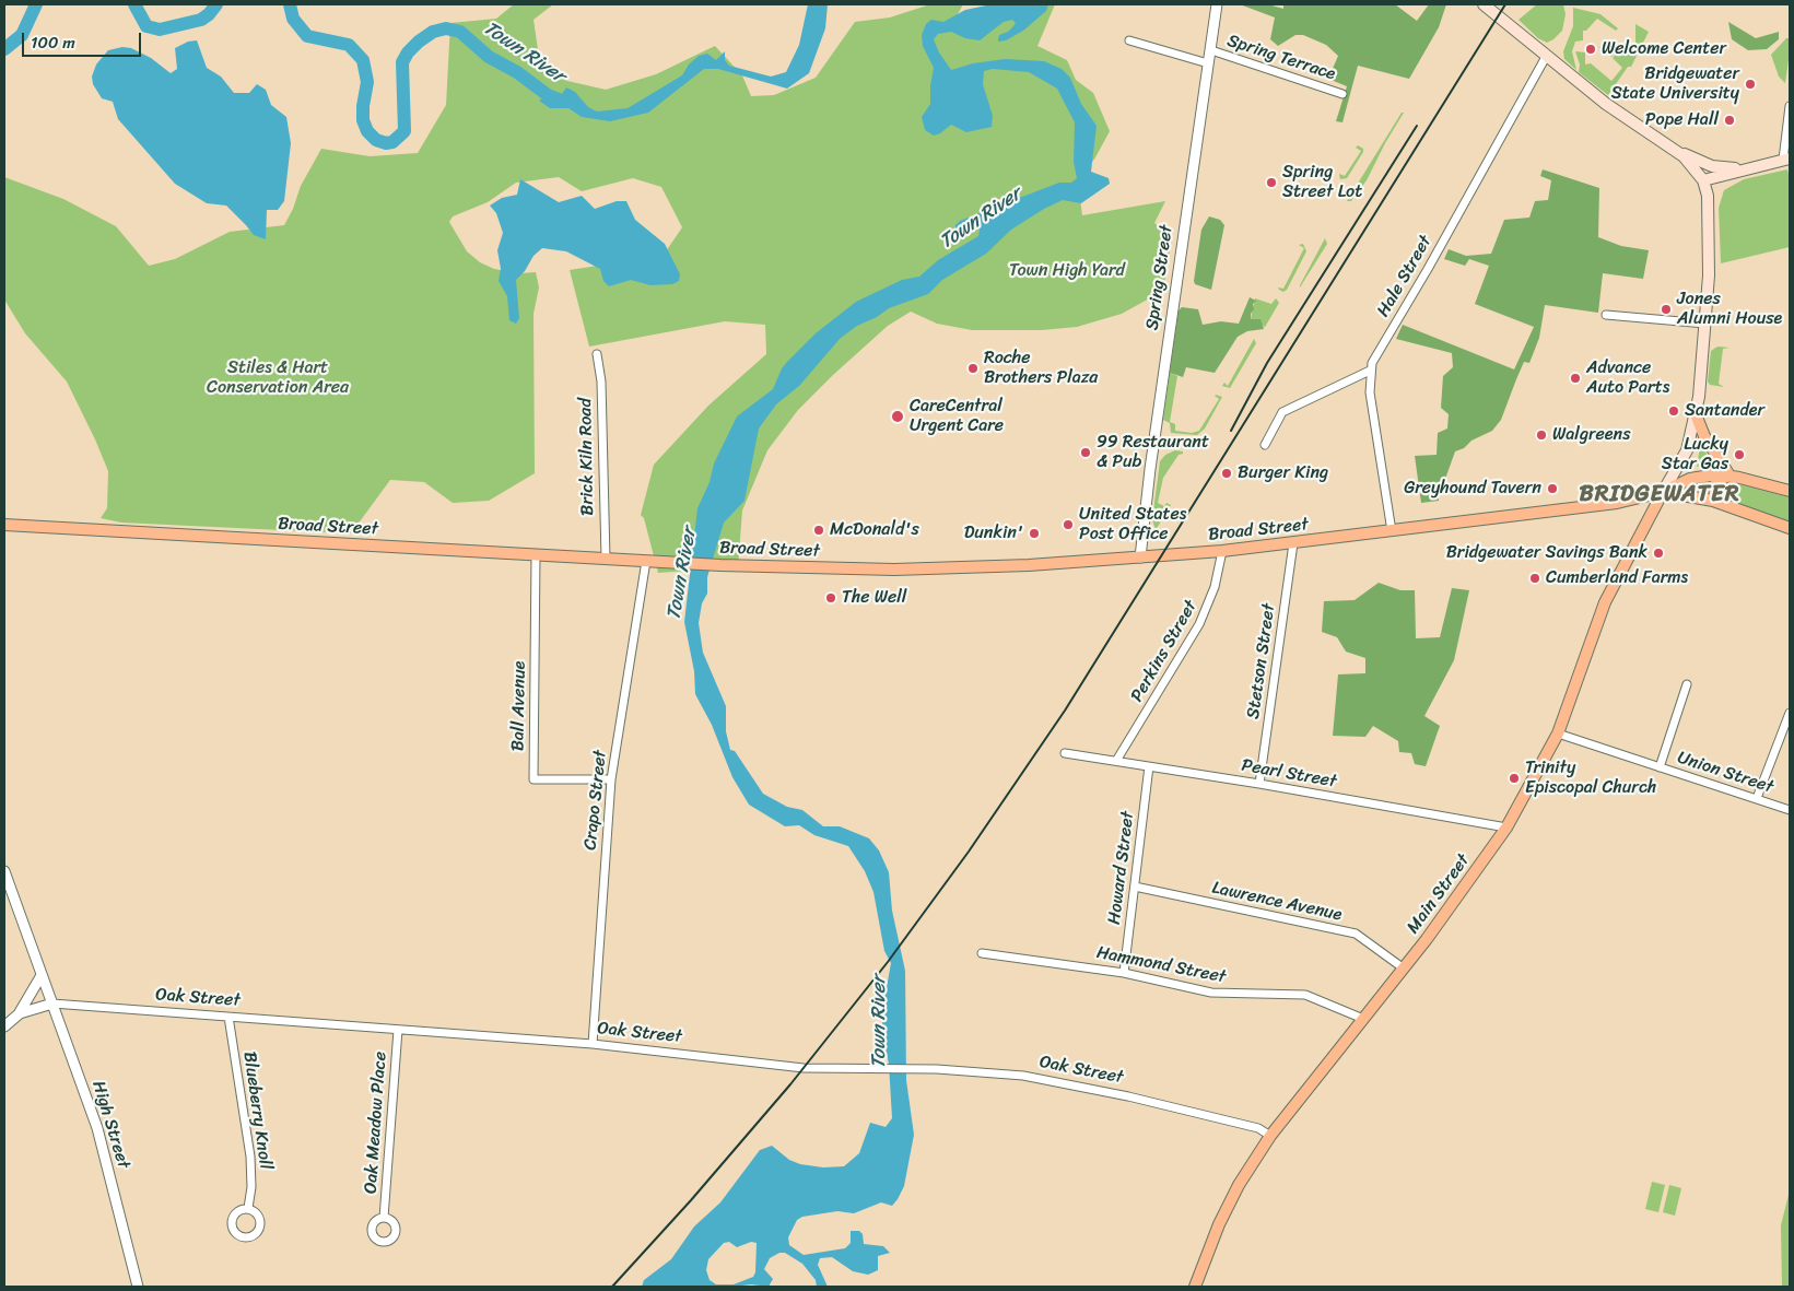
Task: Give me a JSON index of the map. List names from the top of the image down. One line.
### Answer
{"streets":{"main road":["Broad Street","Main Street"],"street":["Spring Terrace","Hale Street","Spring Street","Brick Kiln Road","Perkins Street","Stetson Street","Ball Avenue","Union Street","Pearl Street","Crapo Street","Howard Street","Lawrence Avenue","Hammond Street","Oak Street","Blueberry Knoll","Oak Meadow Place","High Street"]},"crossings":[["Spring Terrace","Spring Street"],["Hale Street","Broad Street"],["Spring Street","Broad Street"],["Brick Kiln Road","Broad Street"],["Broad Street","Perkins Street"],["Broad Street","Stetson Street"],["Broad Street","Ball Avenue"],["Broad Street","Crapo Street"],["Broad Street","Main Street"],["Perkins Street","Pearl Street"],["Stetson Street","Pearl Street"],["Ball Avenue","Crapo Street"],["Union Street","Main Street"],["Pearl Street","Howard Street"],["Pearl Street","Main Street"],["Crapo Street","Oak Street"],["Howard Street","Lawrence Avenue"],["Howard Street","Hammond Street"],["Main Street","Lawrence Avenue"],["Main Street","Hammond Street"],["Main Street","Oak Street"],["Oak Street","Blueberry Knoll"],["Oak Street","Oak Meadow Place"],["Oak Street","High Street"]],"districts":["BRIDGEWATER"],"water":["Town River"],"parks":["Town High Yard","Stiles & Hart Conservation Area"],"places":["Welcome Center","Bridgewater State University","Pope Hall","Spring Street Lot","Jones Alumni House","Roche Brothers Plaza","Advance Auto Parts","Santander","CareCentral Urgent Care","Walgreens","99 Restaurant & Pub","Lucky Star Gas","Burger King","Greyhound Tavern","United States Post Office","McDonald's","Dunkin'","Bridgewater Savings Bank","Cumberland Farms","The Well","Trinity Episcopal Church"],"scale_bar":"100 m"}
